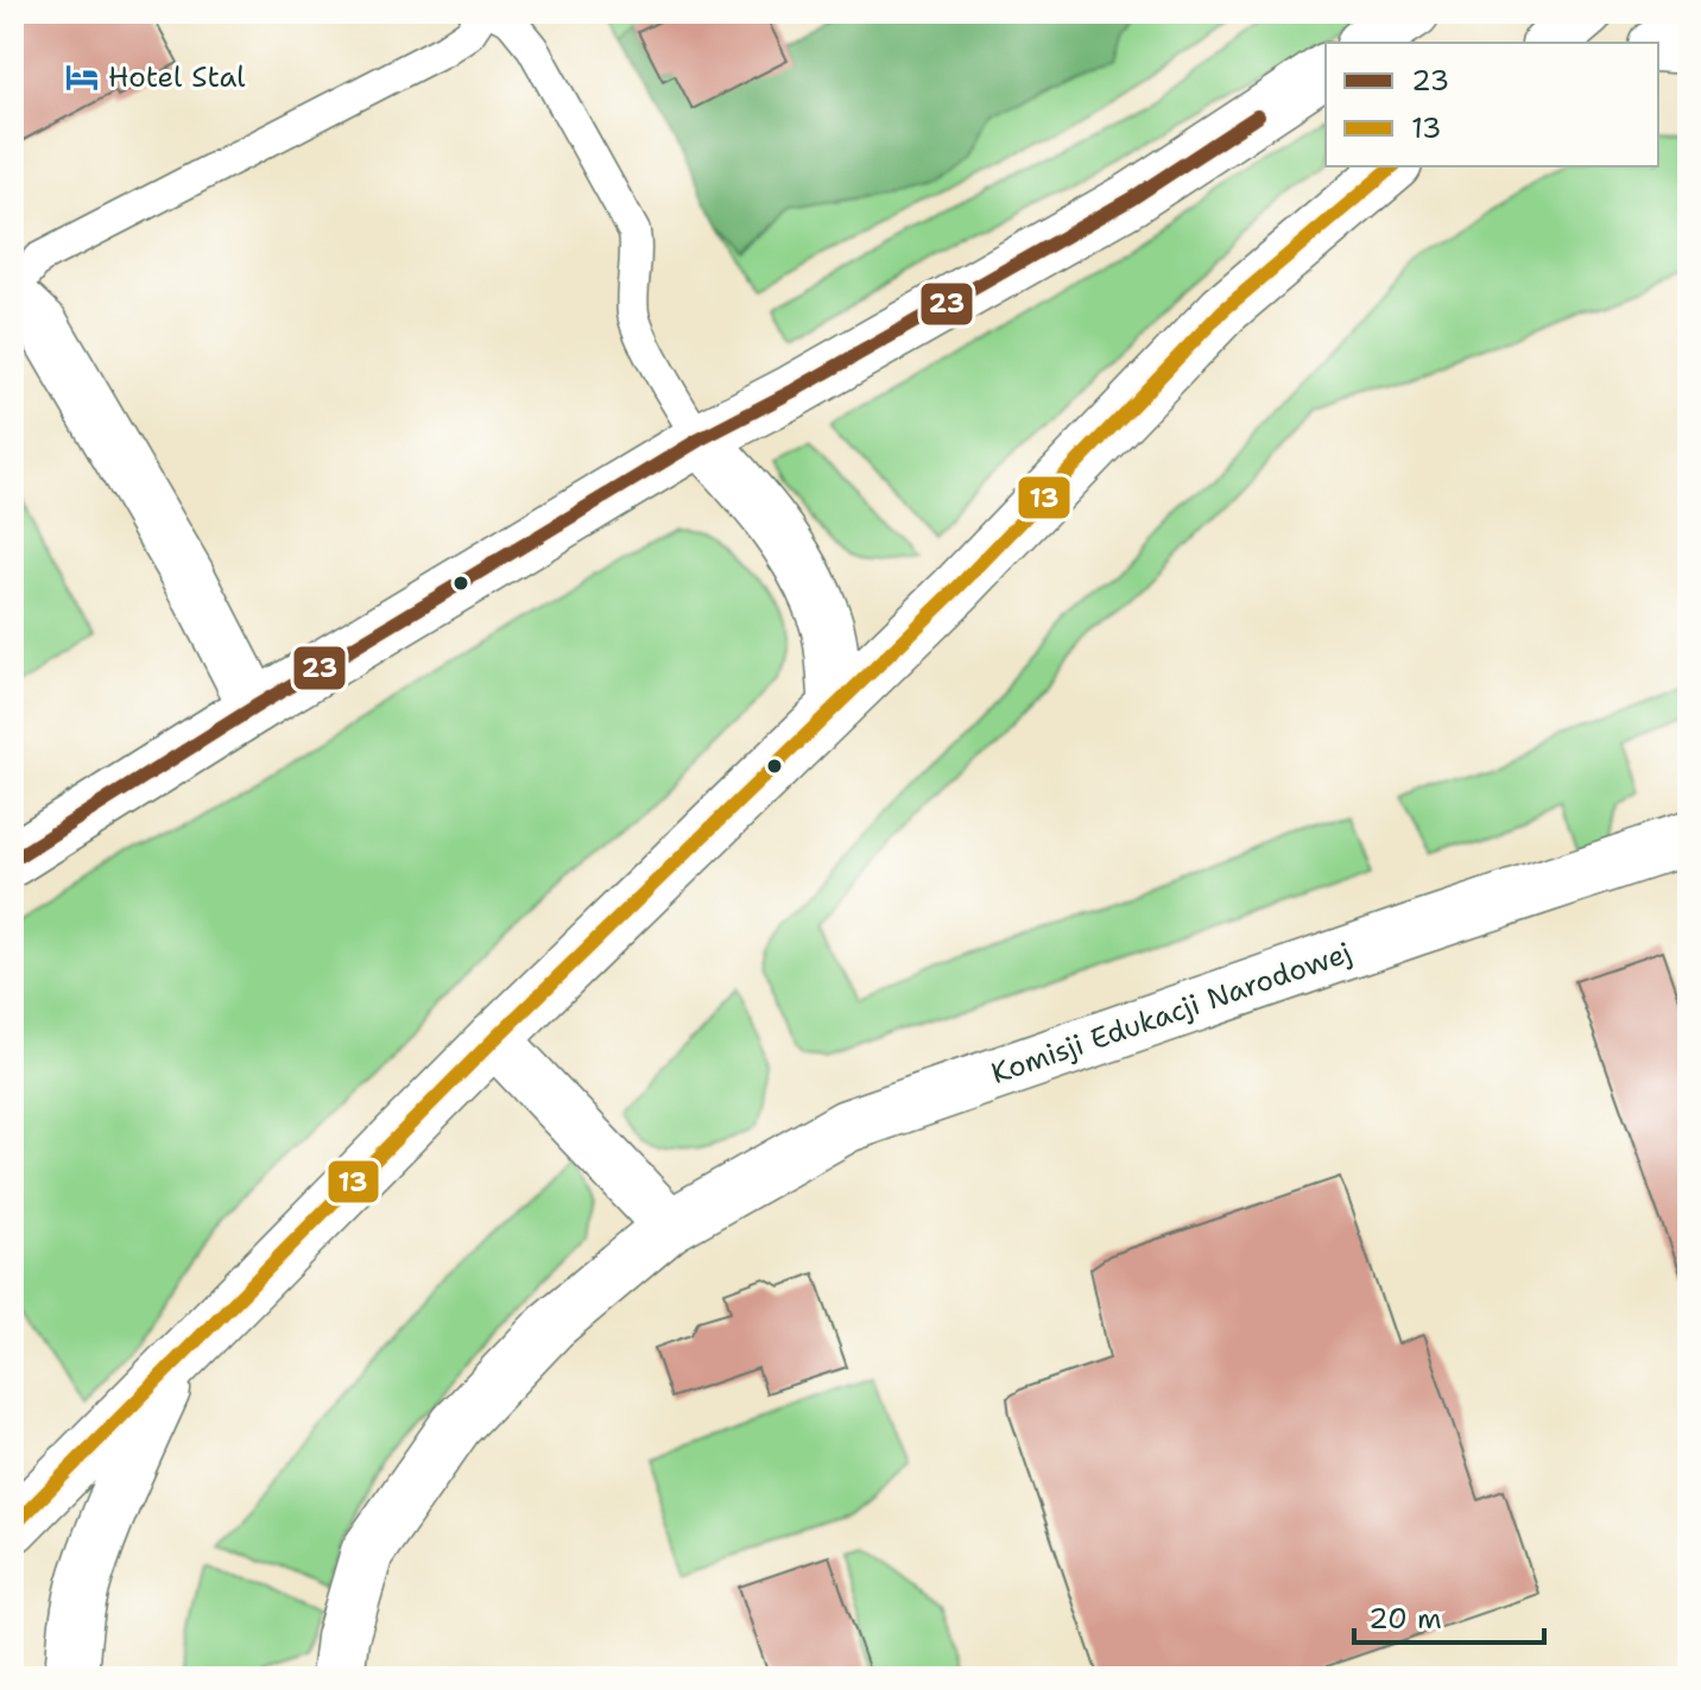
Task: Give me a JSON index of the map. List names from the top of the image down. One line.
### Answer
{"streets":{"street":["Komisji Edukacji Narodowej"]},"places":{"hotel":["Hotel Stal"]},"lines":["transit line 23","transit line 13"],"legend":["23","13"],"scale_bar":"20 m"}
